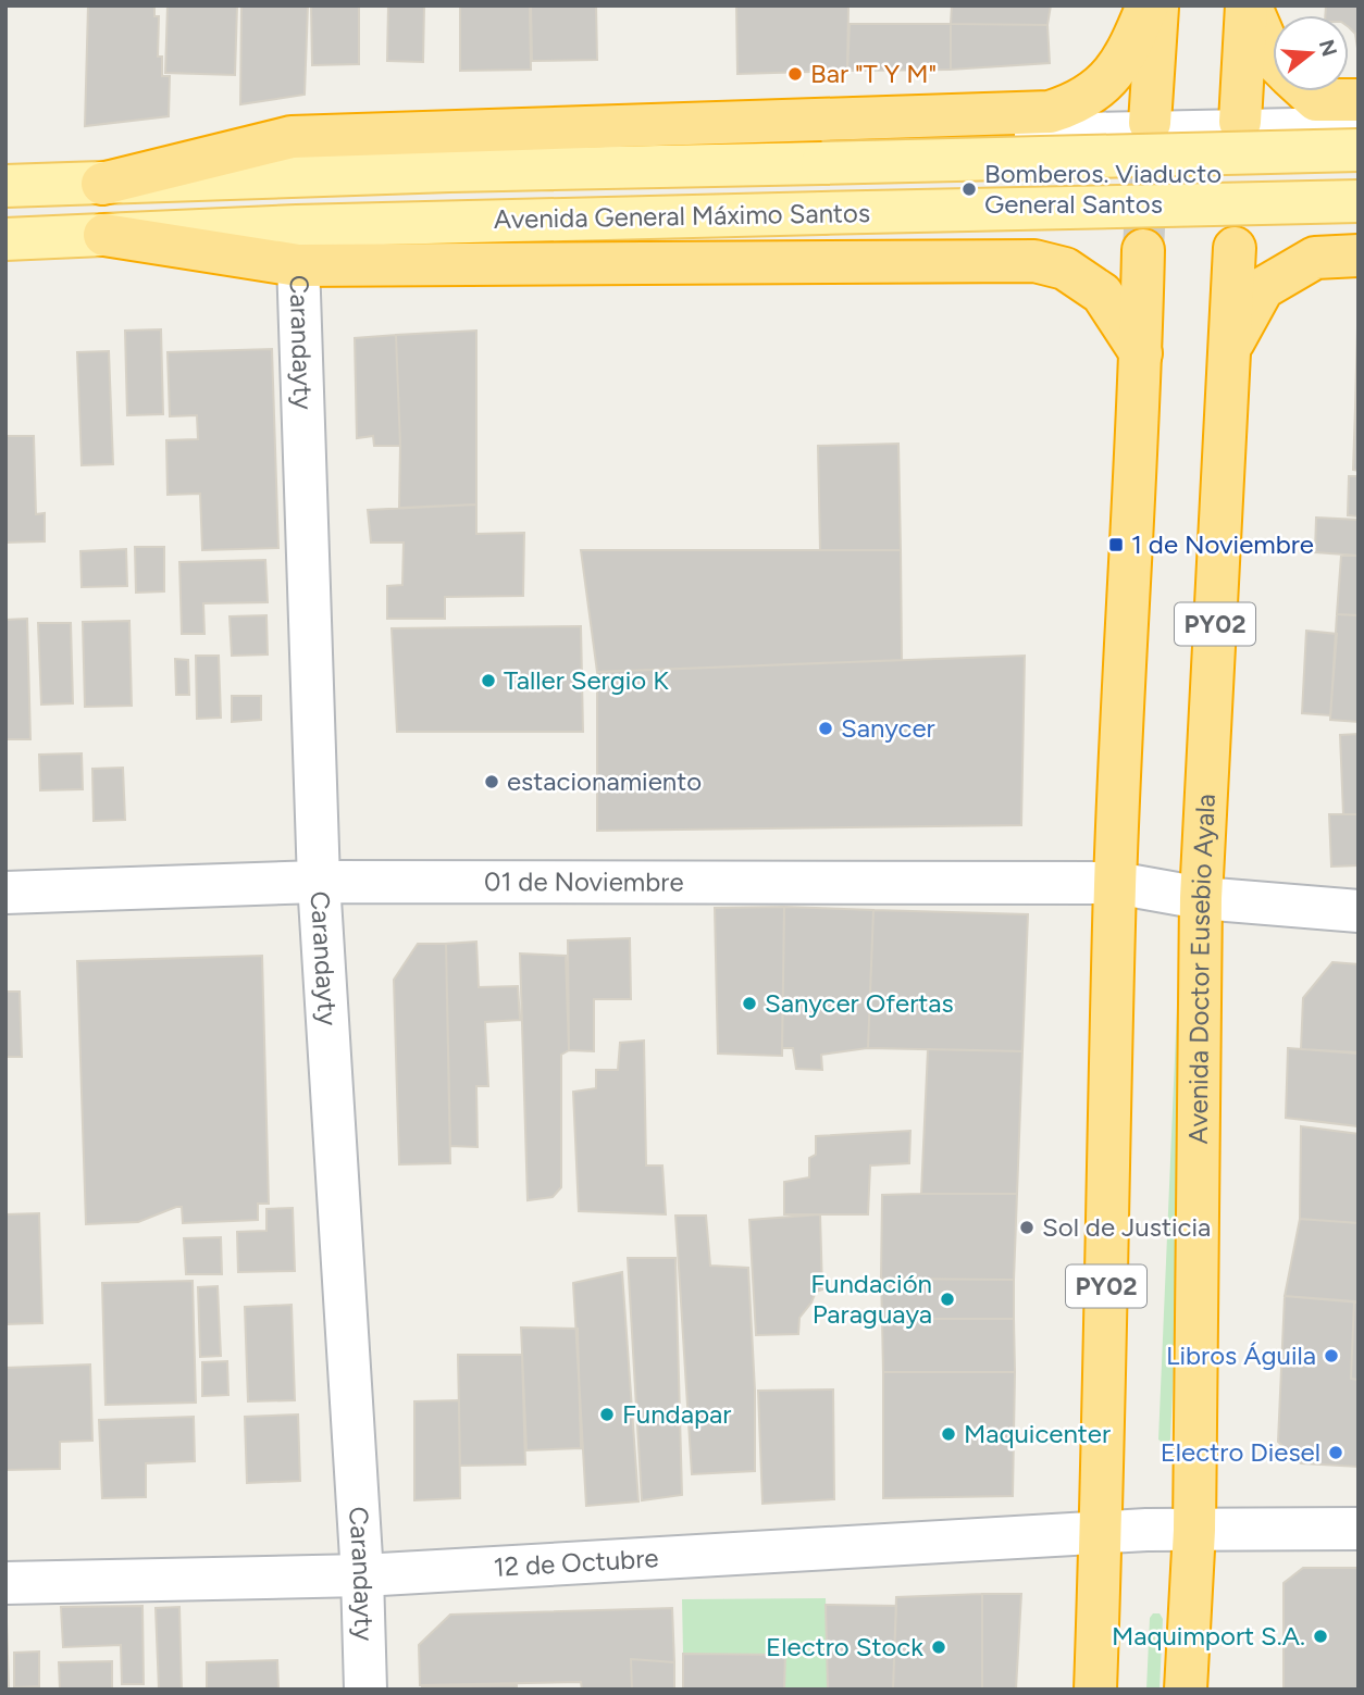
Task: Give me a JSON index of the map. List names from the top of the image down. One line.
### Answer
{"streets":{"highway":["PY02","Avenida Doctor Eusebio Ayala"],"main road":["Avenida General Máximo Santos"],"street":["Carandayty","01 de Noviembre","12 de Octubre"]},"crossings":[["Avenida General Máximo Santos","Carandayty"],["Carandayty","01 de Noviembre"],["Carandayty","12 de Octubre"],["PY02","01 de Noviembre"],["PY02","12 de Octubre"],["01 de Noviembre","Avenida Doctor Eusebio Ayala"],["Avenida Doctor Eusebio Ayala","12 de Octubre"]],"places":{"other":["Bar \"T Y M\"","Bomberos. Viaducto General Santos","Taller Sergio K","Sanycer","estacionamiento","Sanycer Ofertas","Sol de Justicia","Fundación Paraguaya","Libros Águila","Fundapar","Maquicenter","Electro Diesel","Maquimport S.A.","Electro Stock"],"transit":["1 de Noviembre"]},"north":"right"}
